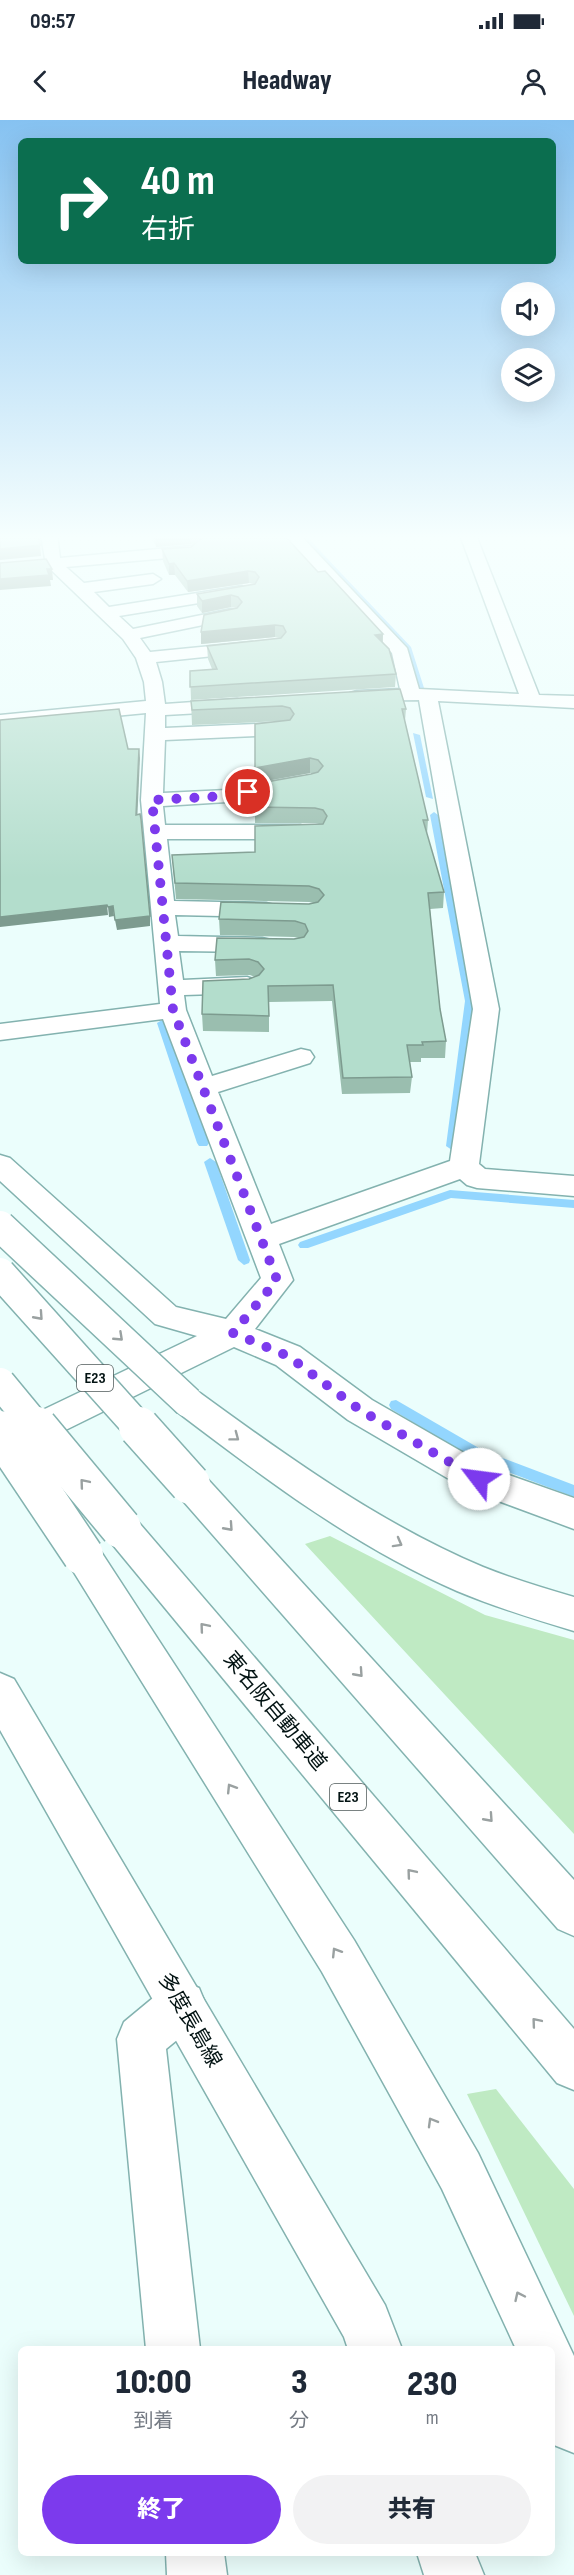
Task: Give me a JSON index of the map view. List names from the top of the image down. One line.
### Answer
{"streets":{"main road":["E23","東名阪自動車道","多度長島線"]},"page":{"status":"09:57","header":"Headway","turn":["40 m","右折"],"eta":["10:00","到着","3","分","230","m"],"buttons":["終了","共有"]}}
